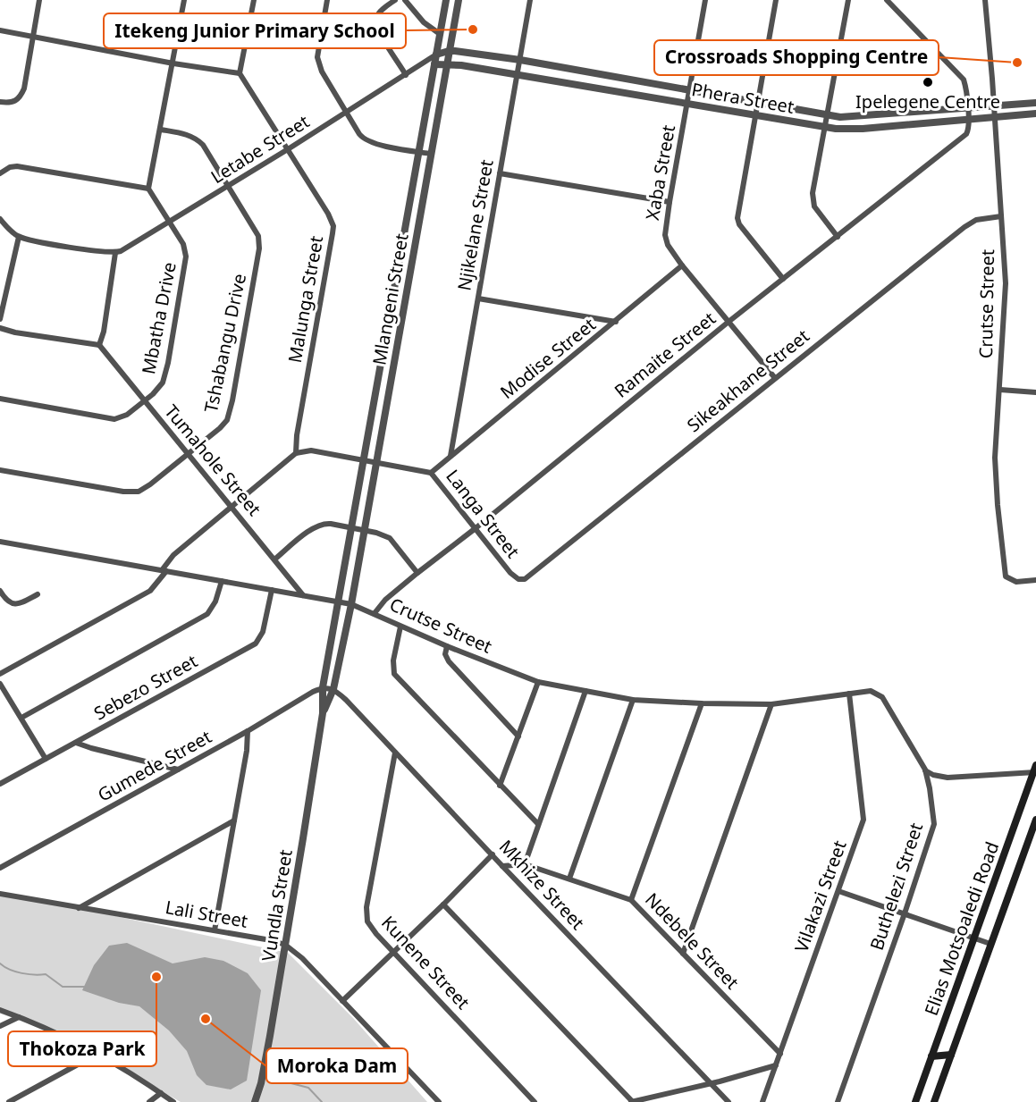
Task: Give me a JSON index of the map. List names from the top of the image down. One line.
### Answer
{"streets":{"main road":["Elias Motsoaledi Road"],"street":["Phera Street","Letabe Street","Xaba Street","Njikelane Street","Malunga Street","Mlangeni Street","Crutse Street","Mbatha Drive","Tshabangu Drive","Ramaite Street","Modise Street","Sikeakhane Street","Tumahole Street","Langa Street","Sebezo Street","Gumede Street","Mkhize Street","Buthelezi Street","Vilakazi Street","Vundla Street","Lali Street","Ndebele Street","Kunene Street"]},"crossings":[["Phera Street","Letabe Street"],["Phera Street","Xaba Street"],["Phera Street","Njikelane Street"],["Phera Street","Mlangeni Street"],["Phera Street","Crutse Street"],["Phera Street","Ramaite Street"],["Letabe Street","Malunga Street"],["Letabe Street","Mlangeni Street"],["Letabe Street","Mbatha Drive"],["Letabe Street","Tshabangu Drive"],["Xaba Street","Ramaite Street"],["Xaba Street","Modise Street"],["Xaba Street","Sikeakhane Street"],["Njikelane Street","Modise Street"],["Malunga Street","Langa Street"],["Mlangeni Street","Crutse Street"],["Mlangeni Street","Langa Street"],["Mlangeni Street","Vundla Street"],["Crutse Street","Ramaite Street"],["Crutse Street","Sikeakhane Street"],["Crutse Street","Tumahole Street"],["Crutse Street","Sebezo Street"],["Crutse Street","Buthelezi Street"],["Crutse Street","Vilakazi Street"],["Crutse Street","Vundla Street"],["Mbatha Drive","Tumahole Street"],["Tshabangu Drive","Tumahole Street"],["Ramaite Street","Langa Street"],["Modise Street","Langa Street"],["Sikeakhane Street","Langa Street"],["Gumede Street","Vundla Street"],["Mkhize Street","Vundla Street"],["Mkhize Street","Ndebele Street"],["Mkhize Street","Kunene Street"],["Vilakazi Street","Ndebele Street"],["Vundla Street","Lali Street"]],"places":["Itekeng Junior Primary School","Crossroads Shopping Centre","Ipelegene Centre","Thokoza Park","Moroka Dam"]}
